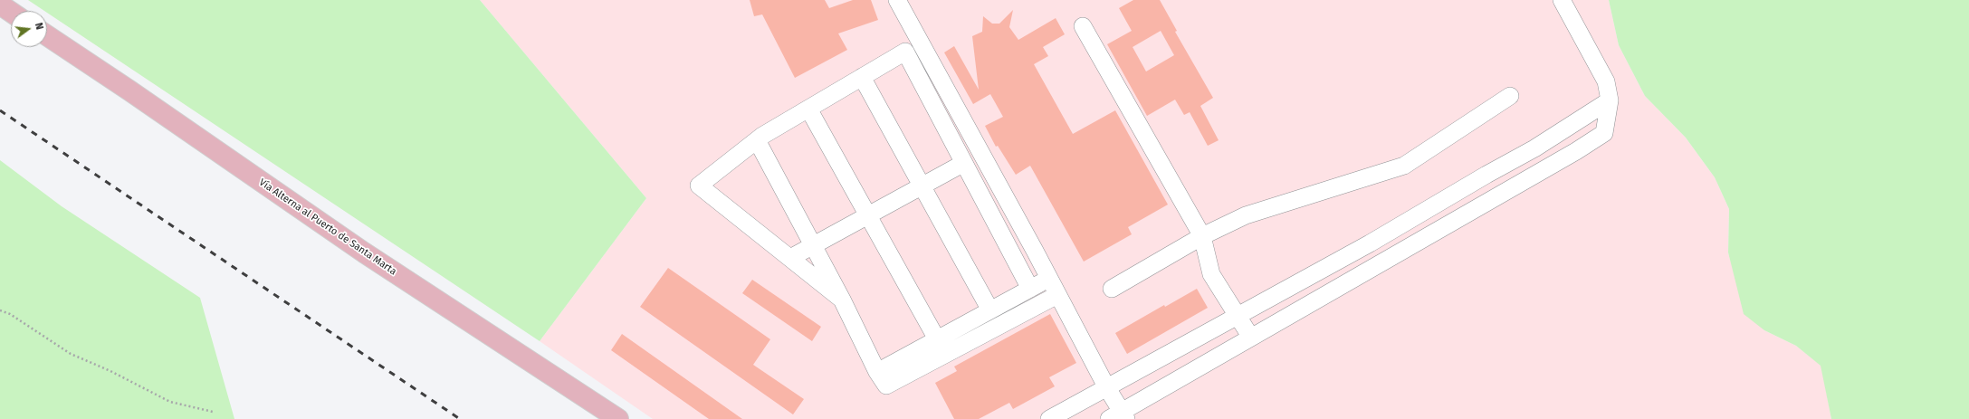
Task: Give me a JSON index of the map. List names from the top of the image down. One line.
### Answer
{"streets":{"main road":["Vía Alterna al Puerto de Santa Marta"]},"north":"right"}
